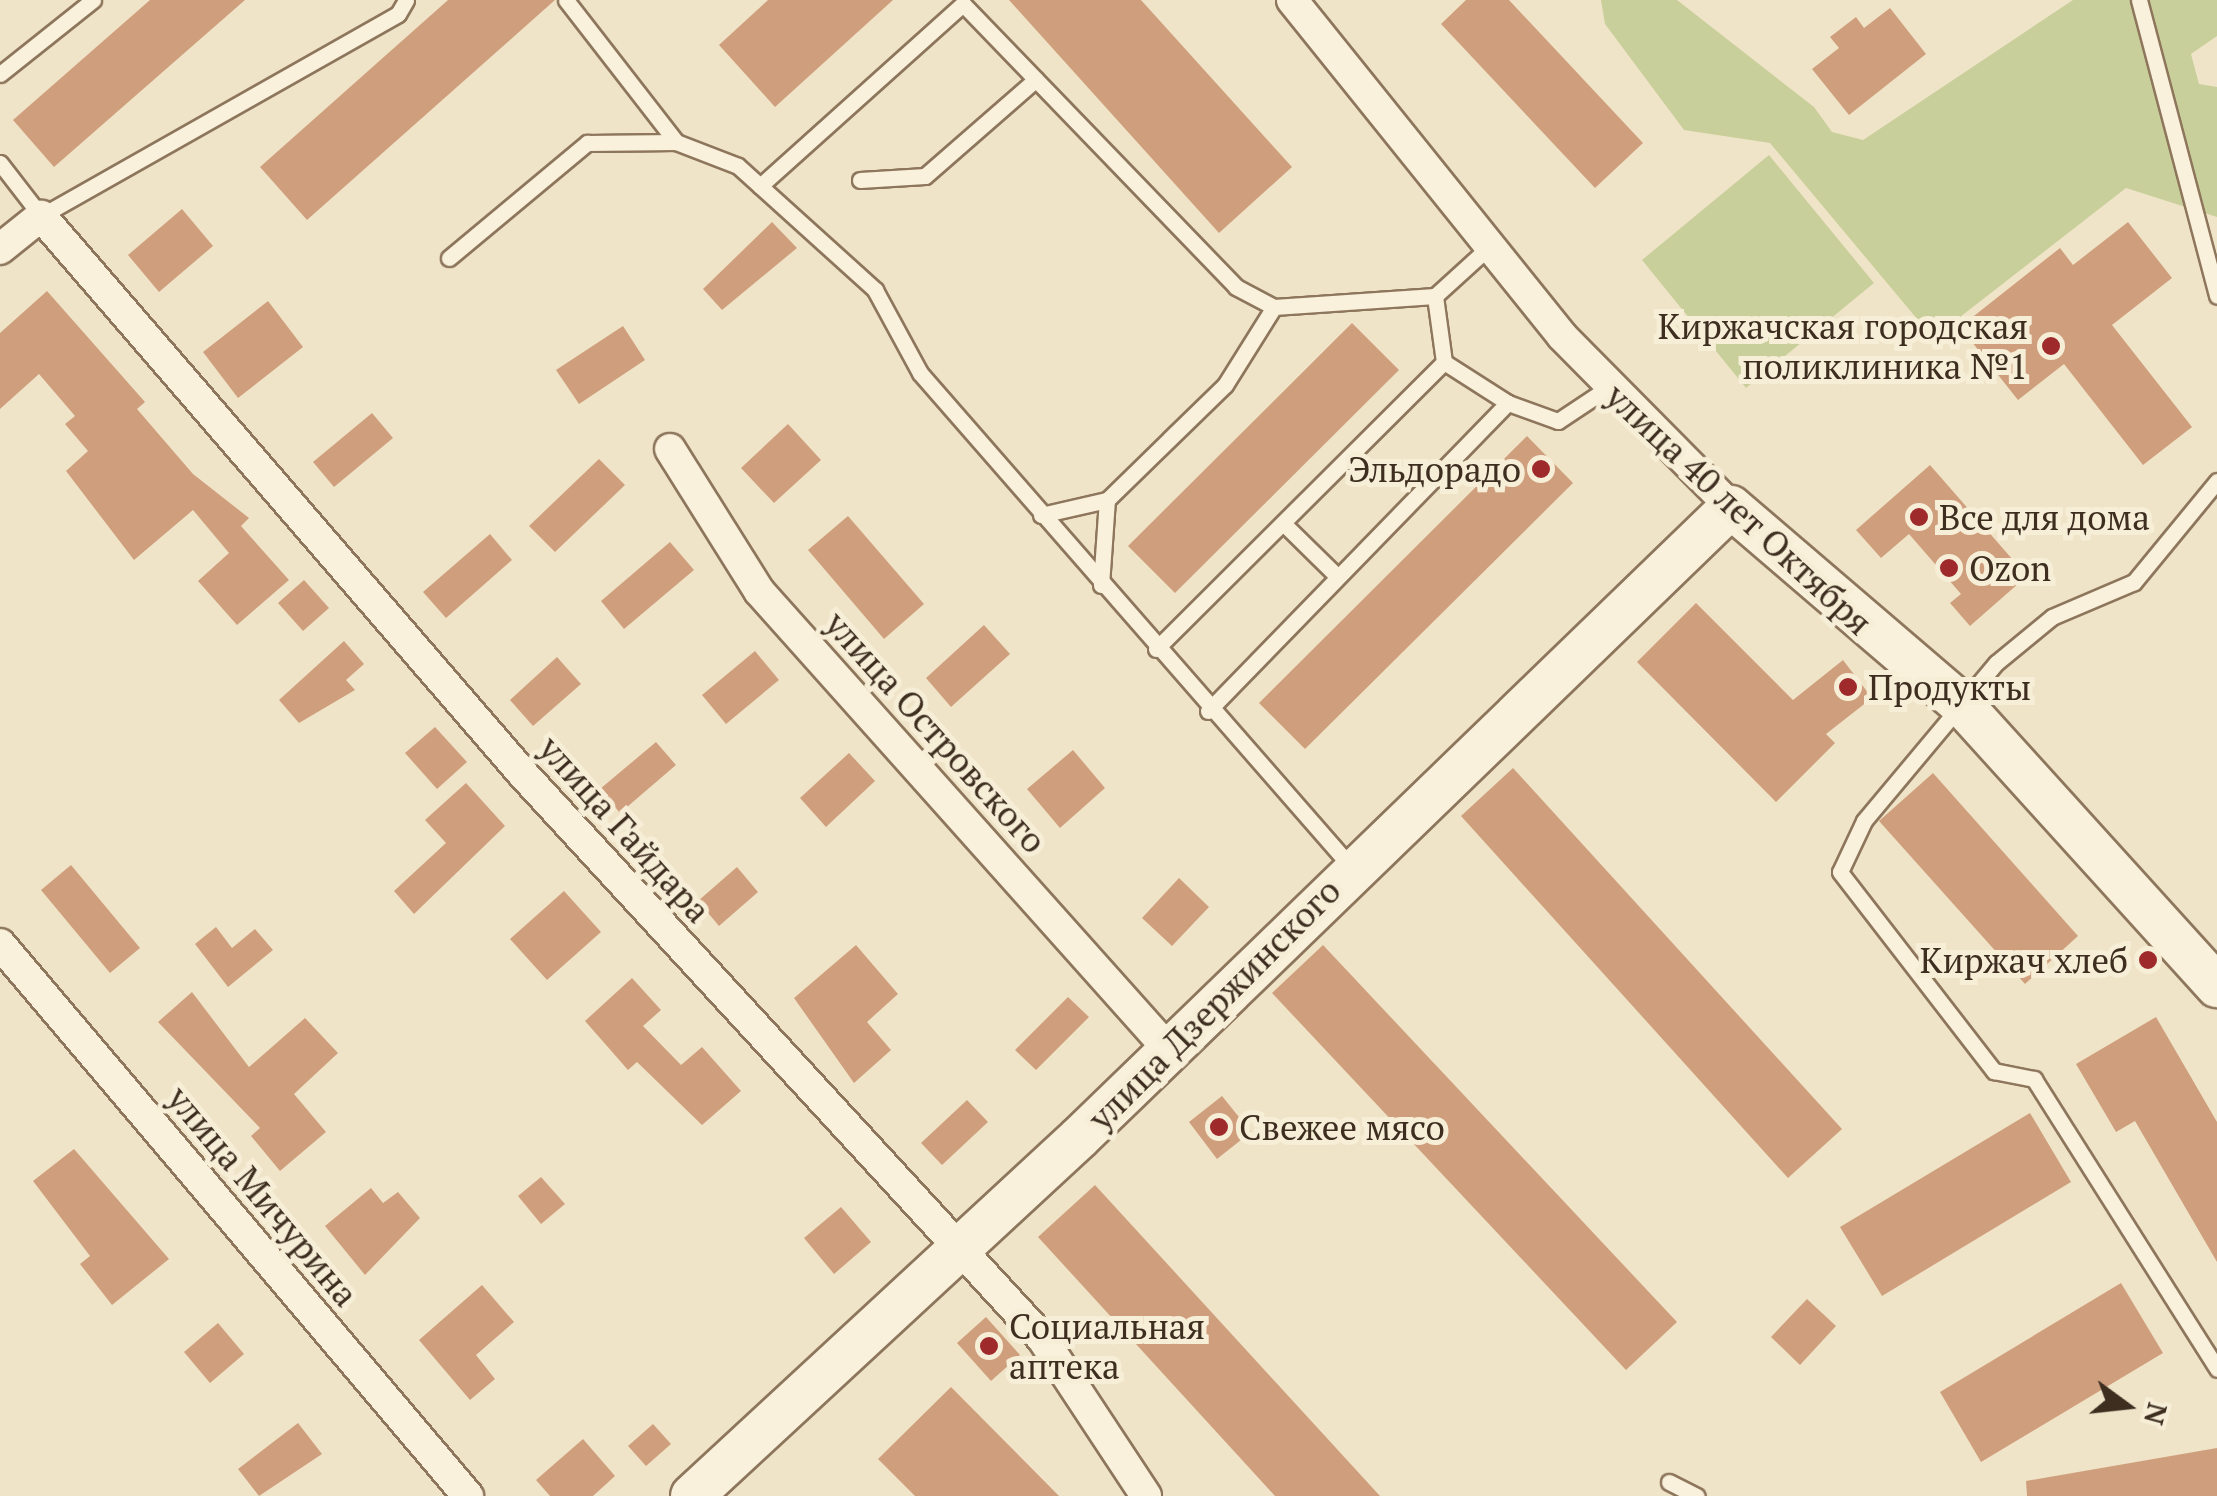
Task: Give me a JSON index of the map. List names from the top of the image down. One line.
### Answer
{"streets":{"street":["улица 40 лет Октября","улица Островского","улица Гайдара","улица Дзержинского","улица Мичурина"]},"crossings":[["улица 40 лет Октября","улица Дзержинского"],["улица Островского","улица Дзержинского"],["улица Гайдара","улица Дзержинского"]],"places":["Киржачская городская поликлиника №1","Эльдорадо","Все для дома","Ozon","Продукты","Киржач хлеб","Свежее мясо","Социальная аптека"],"north":"right"}
